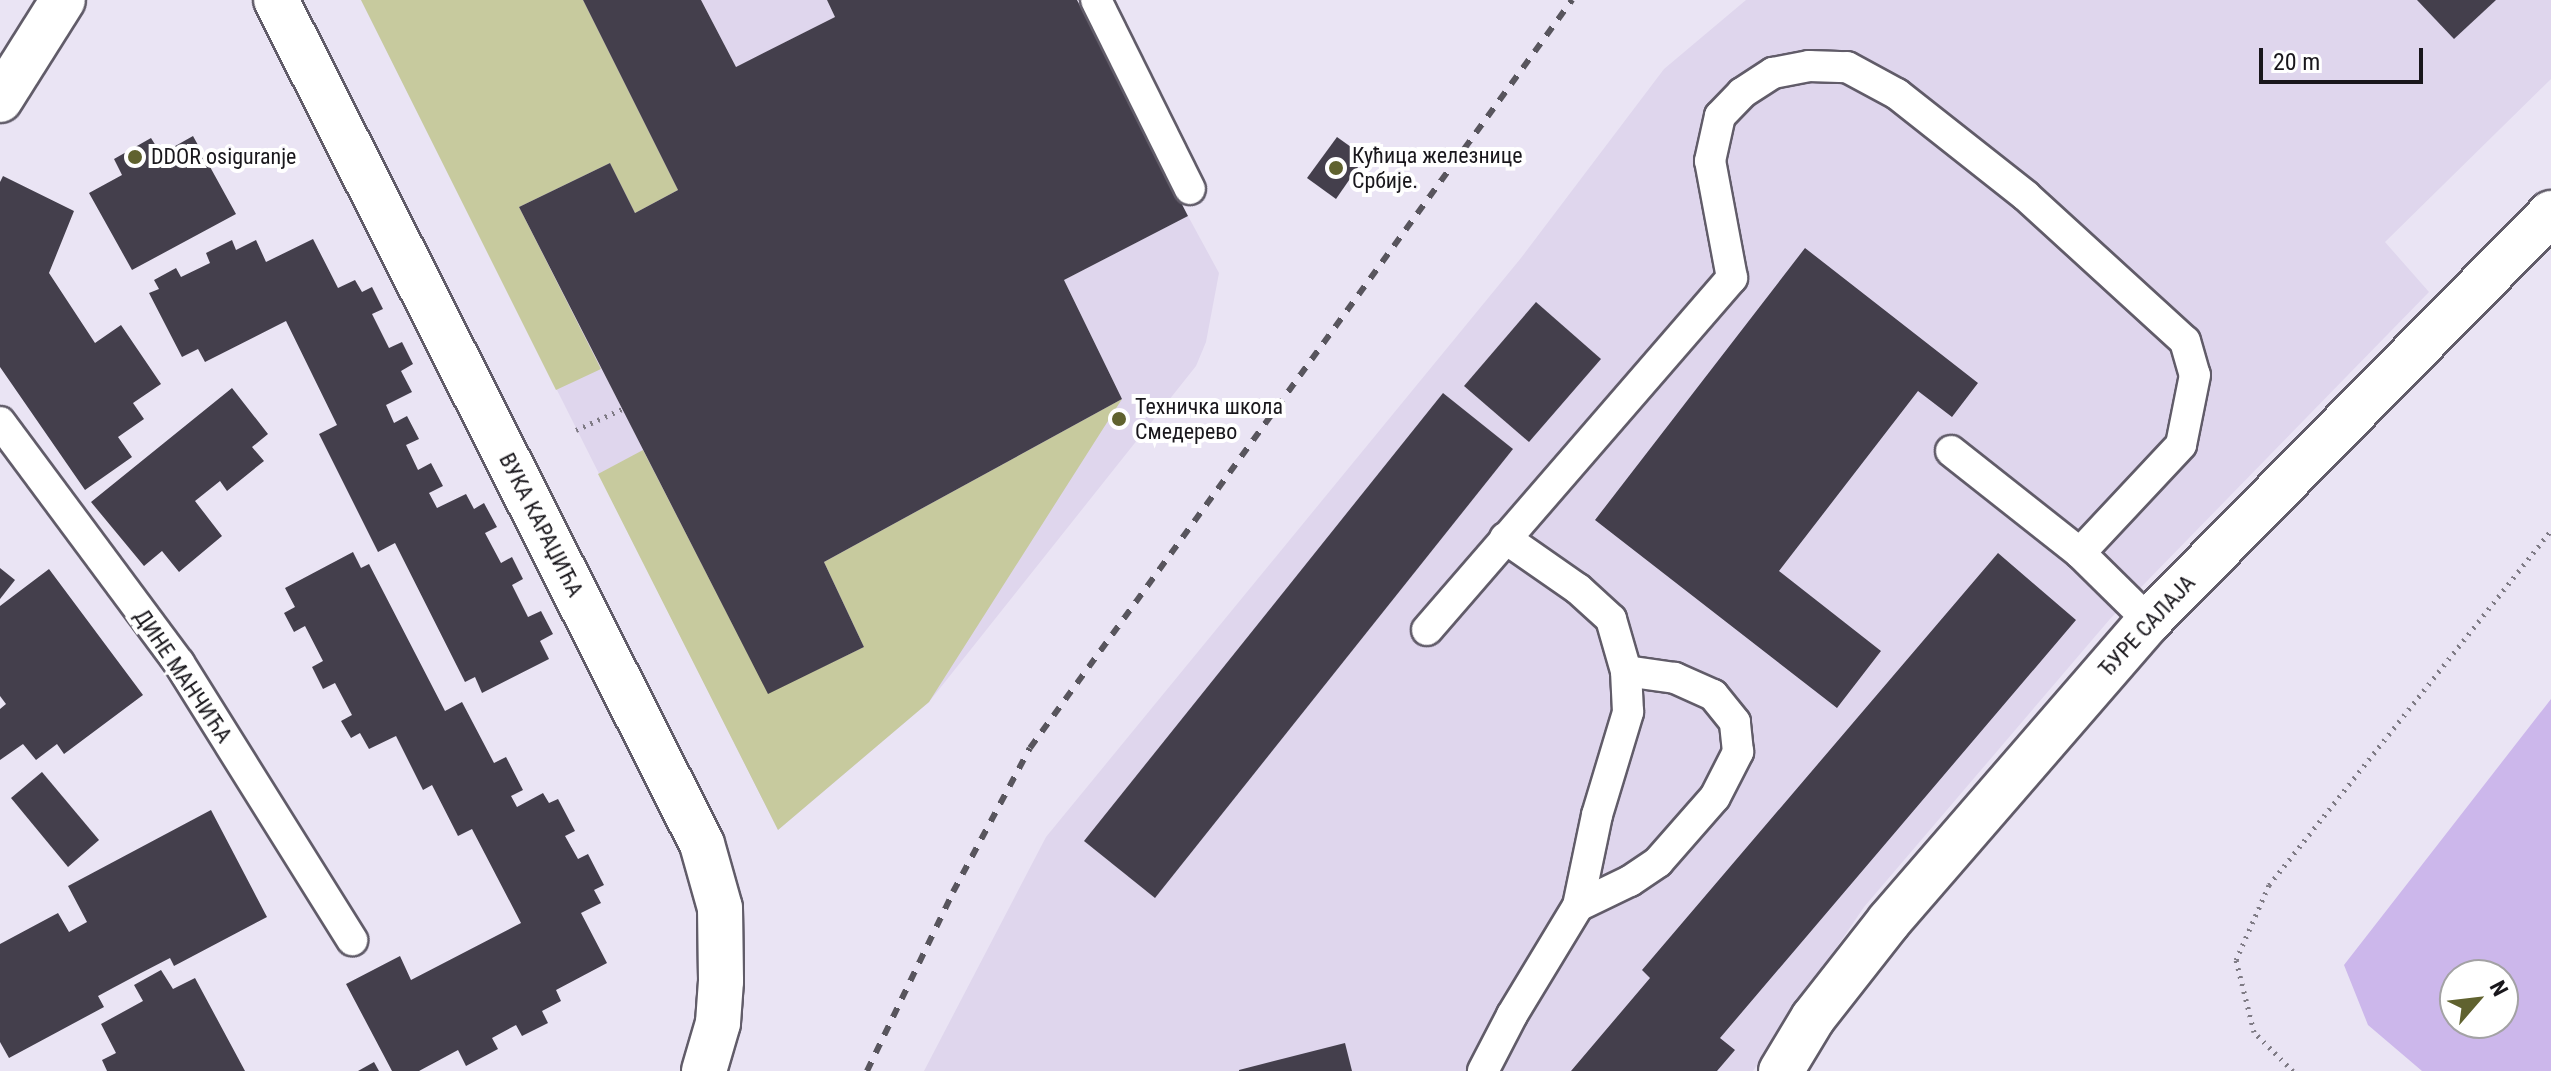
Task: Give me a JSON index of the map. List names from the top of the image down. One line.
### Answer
{"streets":{"street":["ВУКА КАРАЏИЋА","ЂУРЕ САЛАЈА"],"lane":["ДИНЕ МАНЧИЋА"]},"places":["DDOR osiguranje","Кућица железнице Србије.","Техничка школа Смедерево"],"scale_bar":"20 m","north":"top right"}
